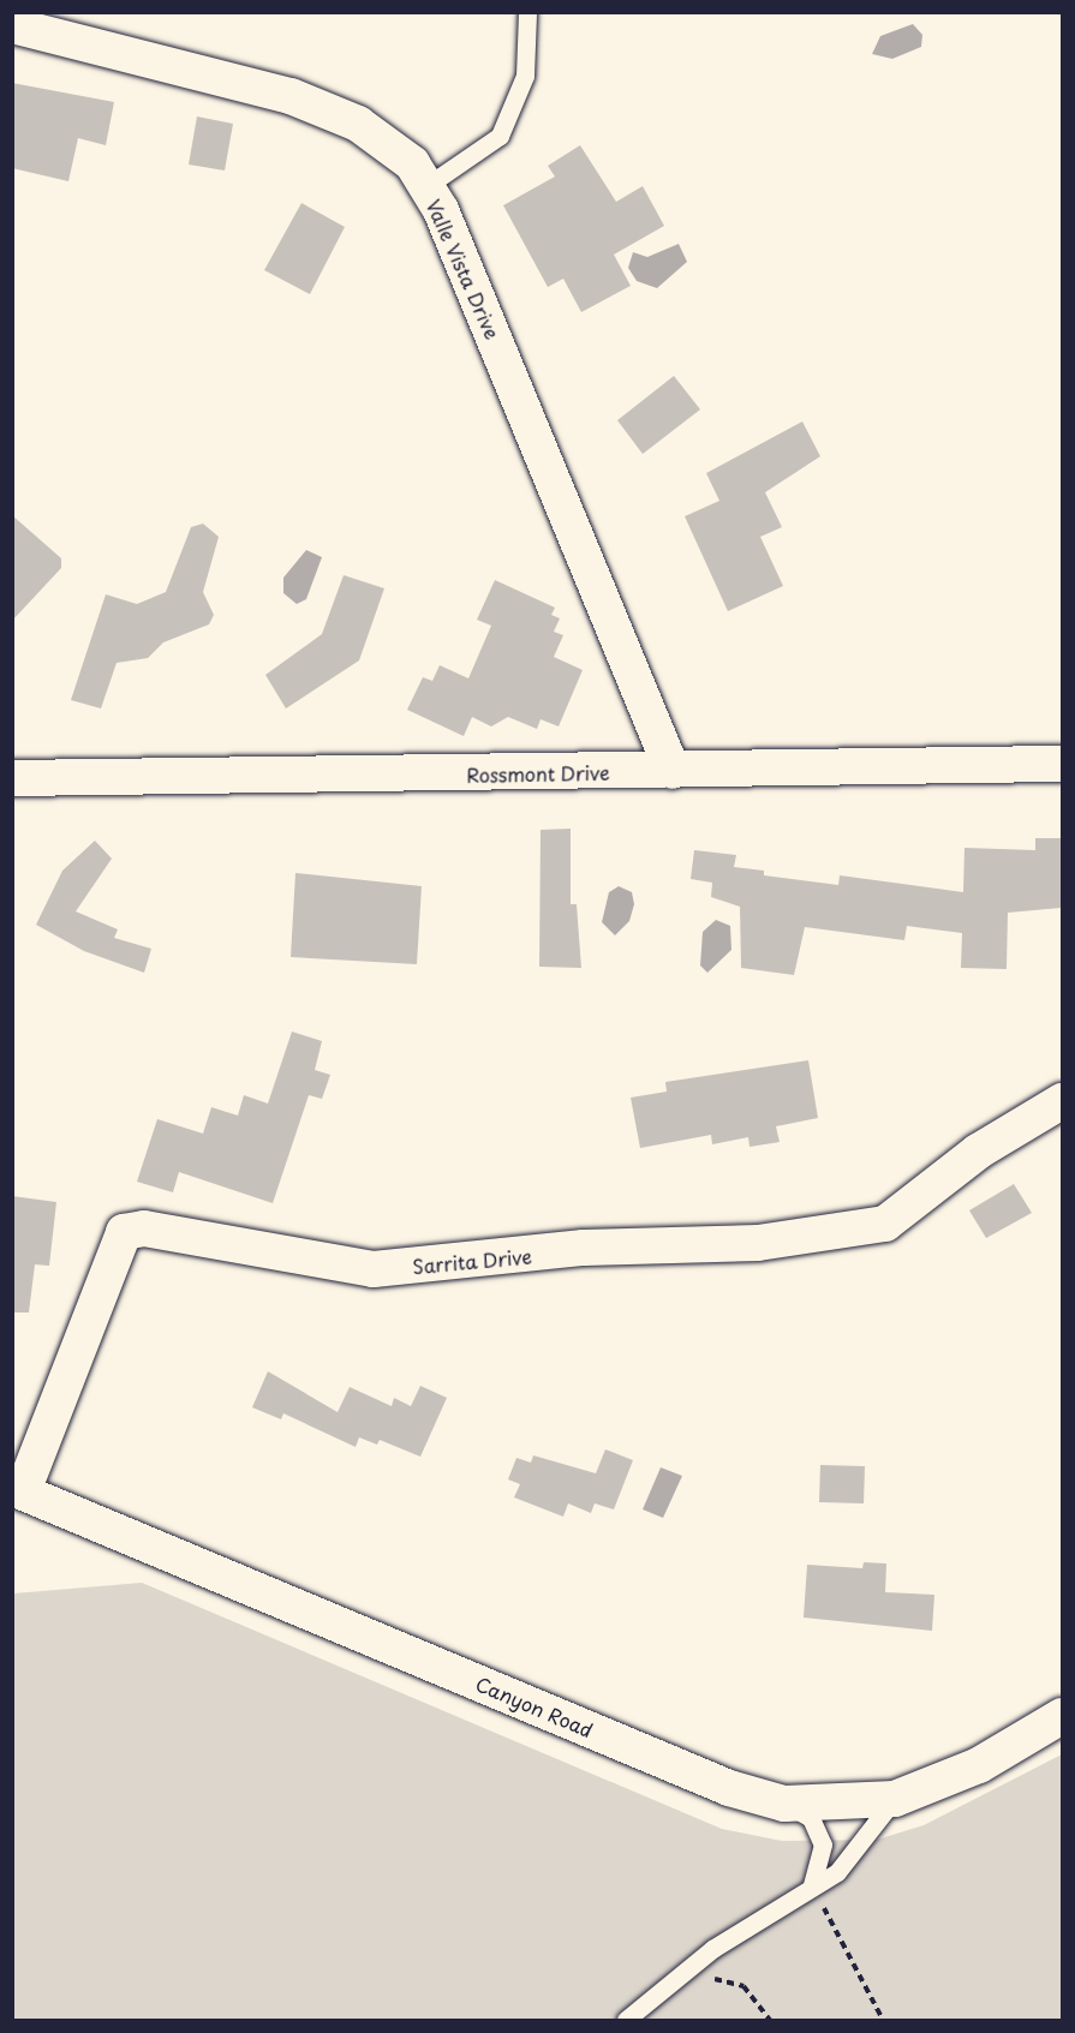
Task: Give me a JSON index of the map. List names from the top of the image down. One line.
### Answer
{"streets":{"street":["Valle Vista Drive","Rossmont Drive","Sarrita Drive","Canyon Road"]},"crossings":[["Valle Vista Drive","Rossmont Drive"],["Sarrita Drive","Canyon Road"]]}
